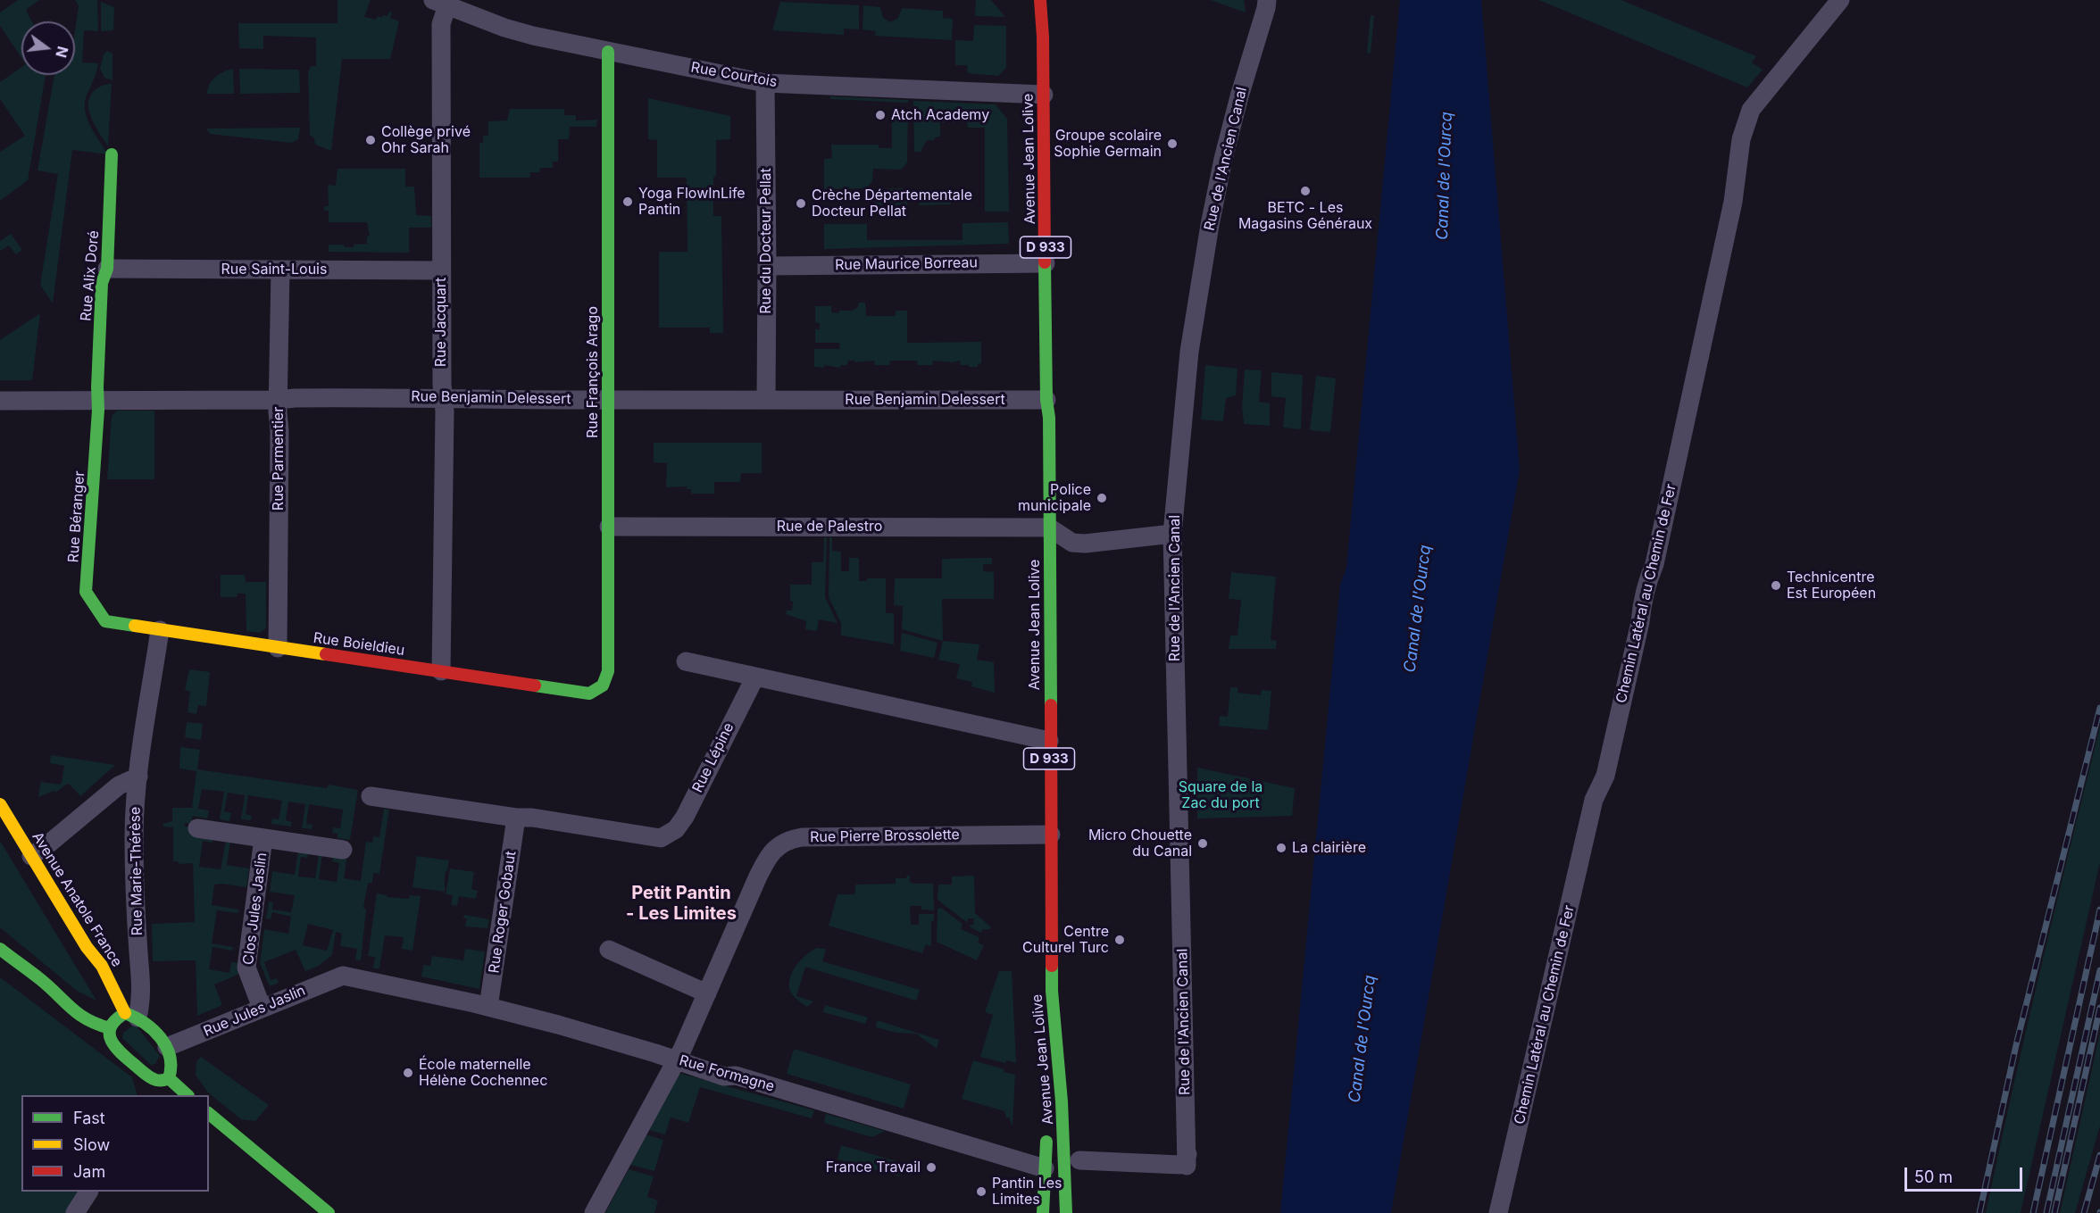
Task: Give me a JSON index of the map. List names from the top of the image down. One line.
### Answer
{"streets":{"street":["Rue Courtois","Avenue Jean Lolive","Rue de l'Ancien Canal","Rue du Docteur Pellat","D 933","Rue Maurice Borreau","Rue Saint-Louis","Rue Alix Doré","Rue Jacquart","Rue François Arago","Rue Benjamin Delessert","Rue Parmentier","Rue Béranger","Rue de Palestro","Chemin Latéral au Chemin de Fer","Rue Boieldieu","Rue Lépine","Rue Pierre Brossolette","Rue Marie-Thérèse","Avenue Anatole France","Clos Jules Jaslin","Rue Roger Gobaut","Rue Jules Jaslin","Rue Formagne"]},"crossings":[["Rue Courtois","Avenue Jean Lolive"],["Rue Courtois","Rue du Docteur Pellat"],["Rue Courtois","Rue Jacquart"],["Rue Courtois","Rue François Arago"],["Avenue Jean Lolive","D 933"],["Avenue Jean Lolive","Rue Maurice Borreau"],["Avenue Jean Lolive","Rue Benjamin Delessert"],["Avenue Jean Lolive","Rue de Palestro"],["Avenue Jean Lolive","Rue Pierre Brossolette"],["Rue du Docteur Pellat","Rue Maurice Borreau"],["Rue du Docteur Pellat","Rue Benjamin Delessert"],["Rue Saint-Louis","Rue Alix Doré"],["Rue Saint-Louis","Rue Jacquart"],["Rue Saint-Louis","Rue Parmentier"],["Rue Alix Doré","Rue Benjamin Delessert"],["Rue Alix Doré","Rue Béranger"],["Rue Jacquart","Rue Benjamin Delessert"],["Rue Jacquart","Rue Boieldieu"],["Rue François Arago","Rue Benjamin Delessert"],["Rue François Arago","Rue de Palestro"],["Rue François Arago","Rue Boieldieu"],["Rue Benjamin Delessert","Rue Parmentier"],["Rue Benjamin Delessert","Rue Béranger"],["Rue Parmentier","Rue Boieldieu"],["Rue Béranger","Rue Boieldieu"],["Rue Boieldieu","Rue Marie-Thérèse"],["Rue Lépine","Rue Roger Gobaut"],["Rue Pierre Brossolette","Rue Formagne"],["Rue Marie-Thérèse","Avenue Anatole France"],["Clos Jules Jaslin","Rue Jules Jaslin"],["Rue Roger Gobaut","Rue Formagne"],["Rue Jules Jaslin","Rue Formagne"]],"districts":["Petit Pantin - Les Limites"],"water":["Canal de l'Ourcq"],"parks":["Square de la Zac du port"],"places":["Atch Academy","Collège privé Ohr Sarah","Groupe scolaire Sophie Germain","BETC - Les Magasins Généraux","Yoga FlowInLife Pantin","Crèche Départementale Docteur Pellat","Police municipale","Technicentre Est Européen","Micro Chouette du Canal","La clairière","Centre Culturel Turc","École maternelle Hélène Cochennec","France Travail","Pantin Les Limites"],"legend":["Fast","Slow","Jam"],"scale_bar":"50 m","north":"right"}
